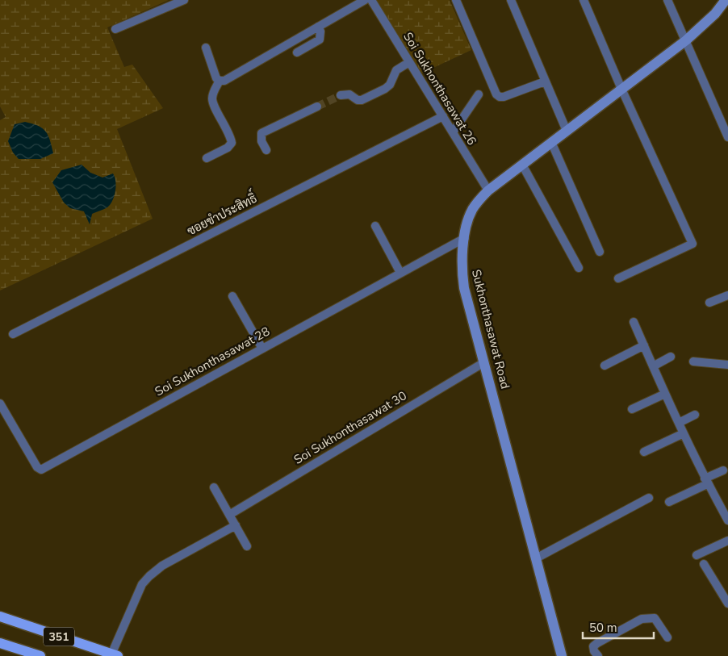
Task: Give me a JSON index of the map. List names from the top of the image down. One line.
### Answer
{"streets":{"main road":["Sukhonthasawat Road","351"],"street":["Soi Sukhonthasawat 26","ซอยขำประสิทธิ์","Soi Sukhonthasawat 28","Soi Sukhonthasawat 30"]},"crossings":[["Soi Sukhonthasawat 26","ซอยขำประสิทธิ์"],["Soi Sukhonthasawat 26","Sukhonthasawat Road"],["Sukhonthasawat Road","Soi Sukhonthasawat 28"],["Sukhonthasawat Road","Soi Sukhonthasawat 30"]],"scale_bar":"50 m"}
